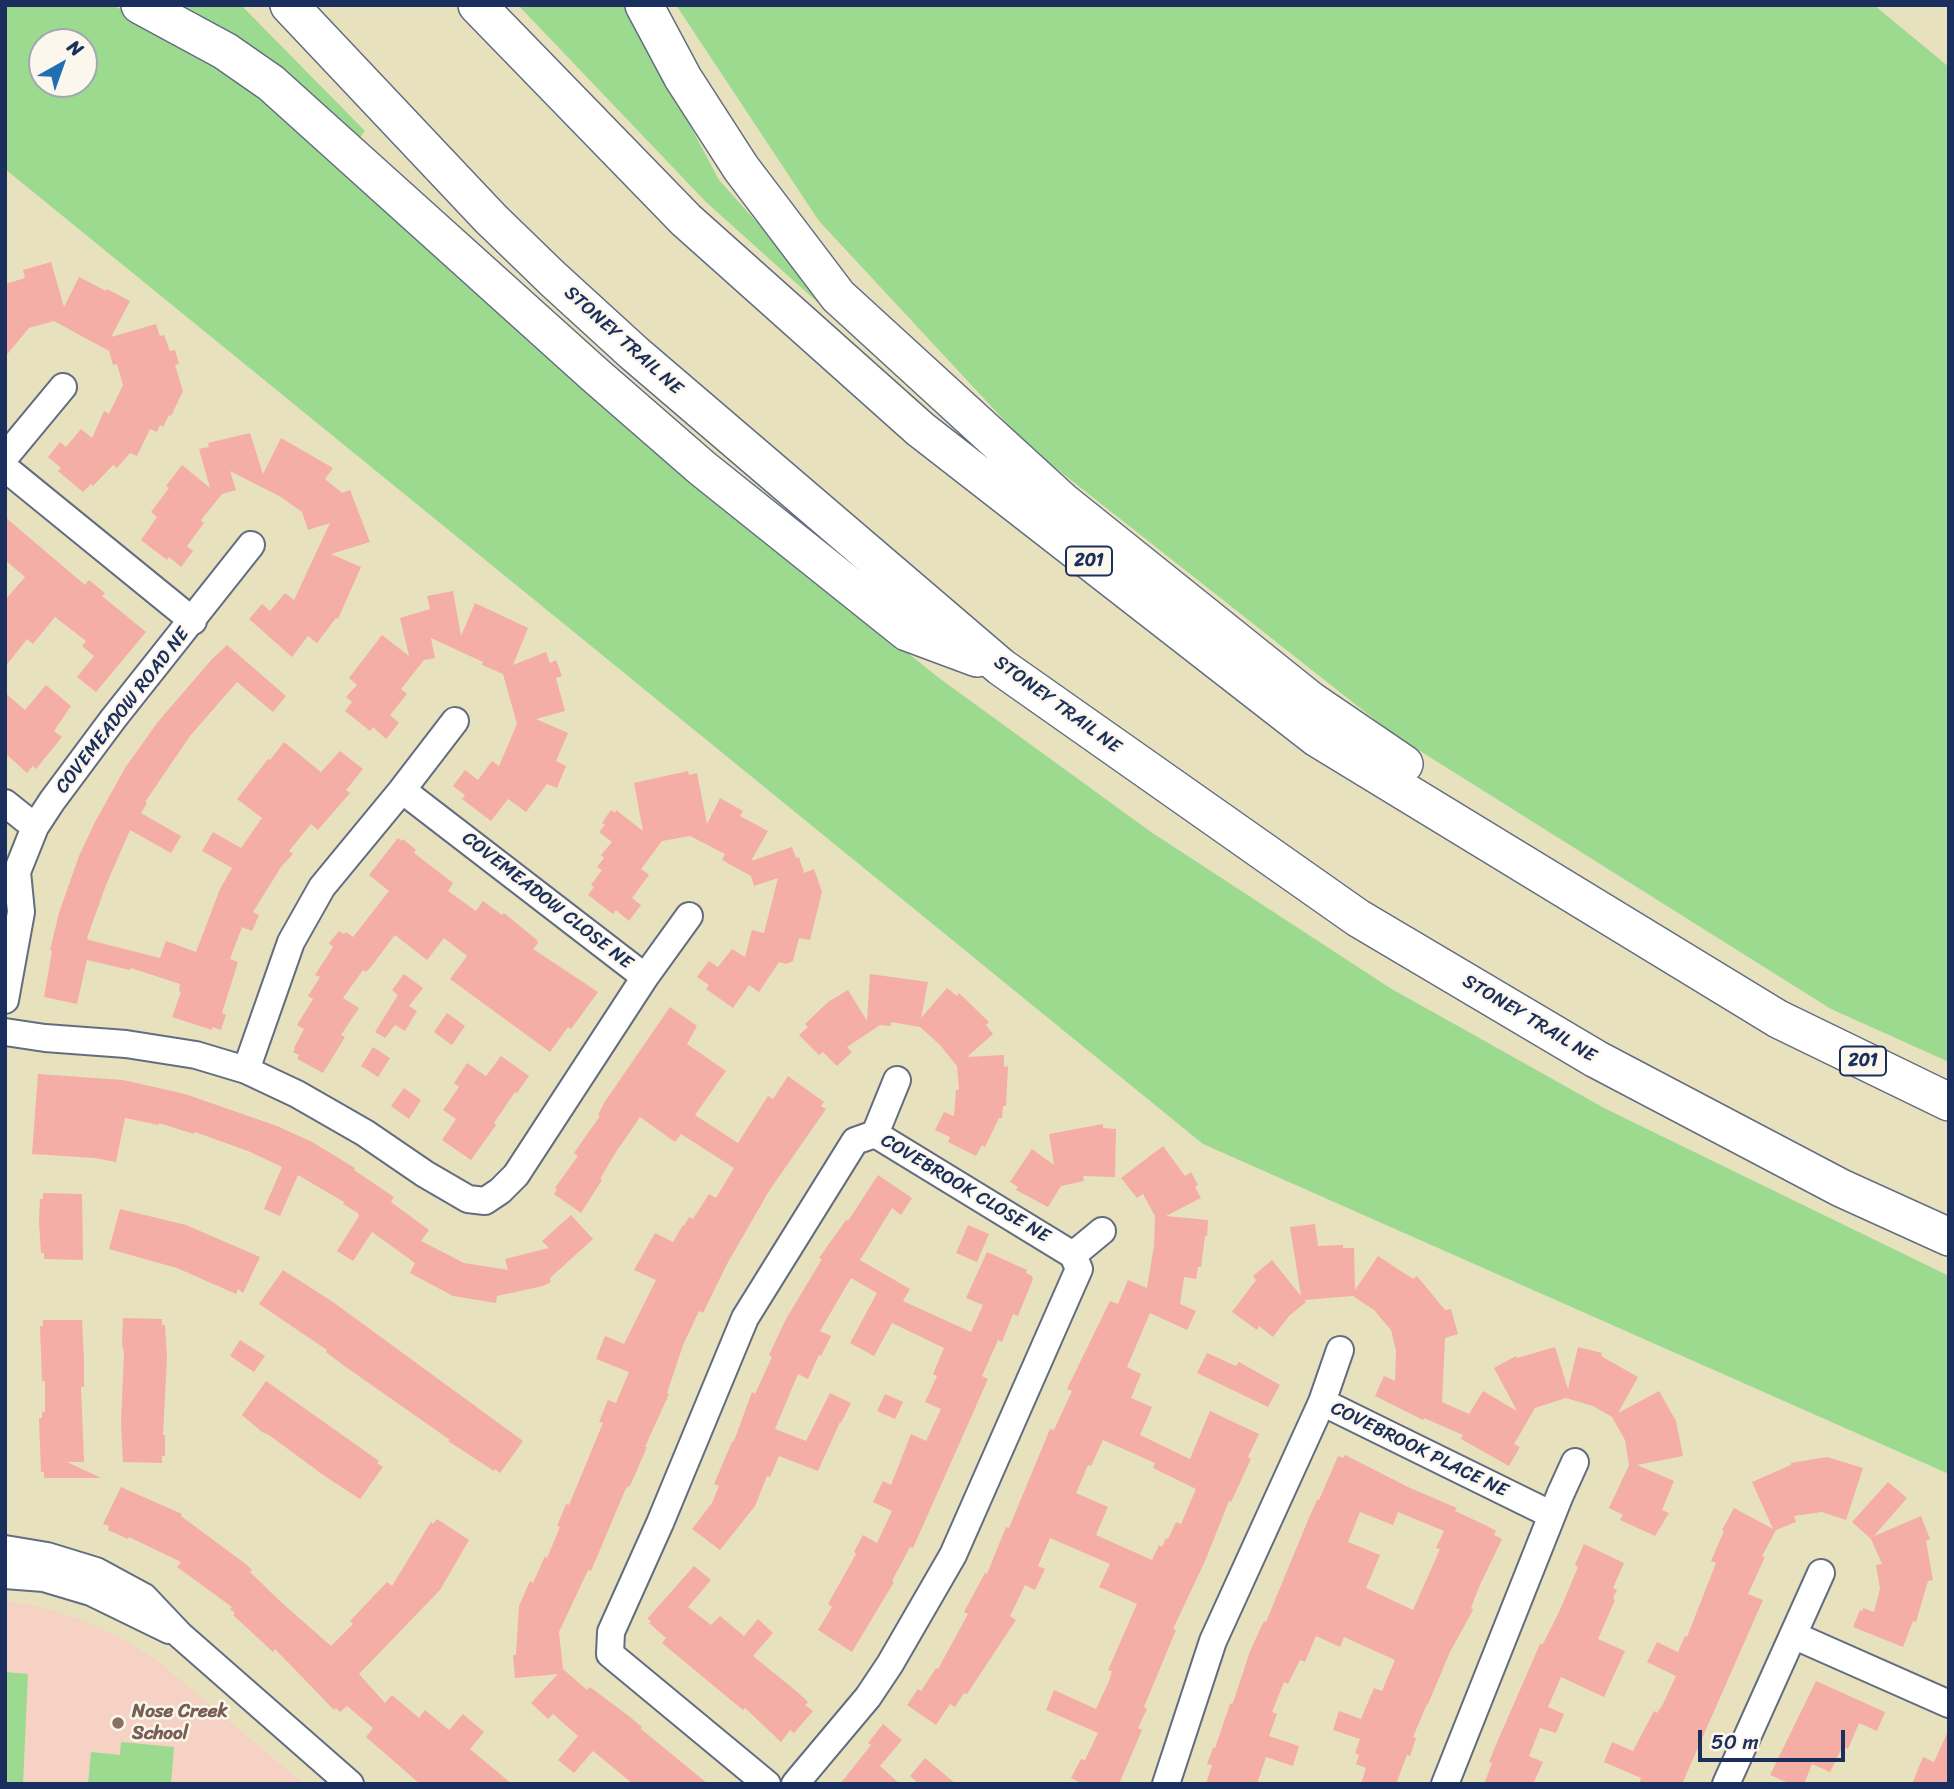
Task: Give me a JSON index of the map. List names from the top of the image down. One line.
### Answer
{"streets":{"highway":["STONEY TRAIL NE","201"],"street":["COVEMEADOW ROAD NE","COVEMEADOW CLOSE NE","COVEBROOK CLOSE NE","COVEBROOK PLACE NE"]},"places":["Nose Creek School"],"scale_bar":"50 m","north":"top right"}
